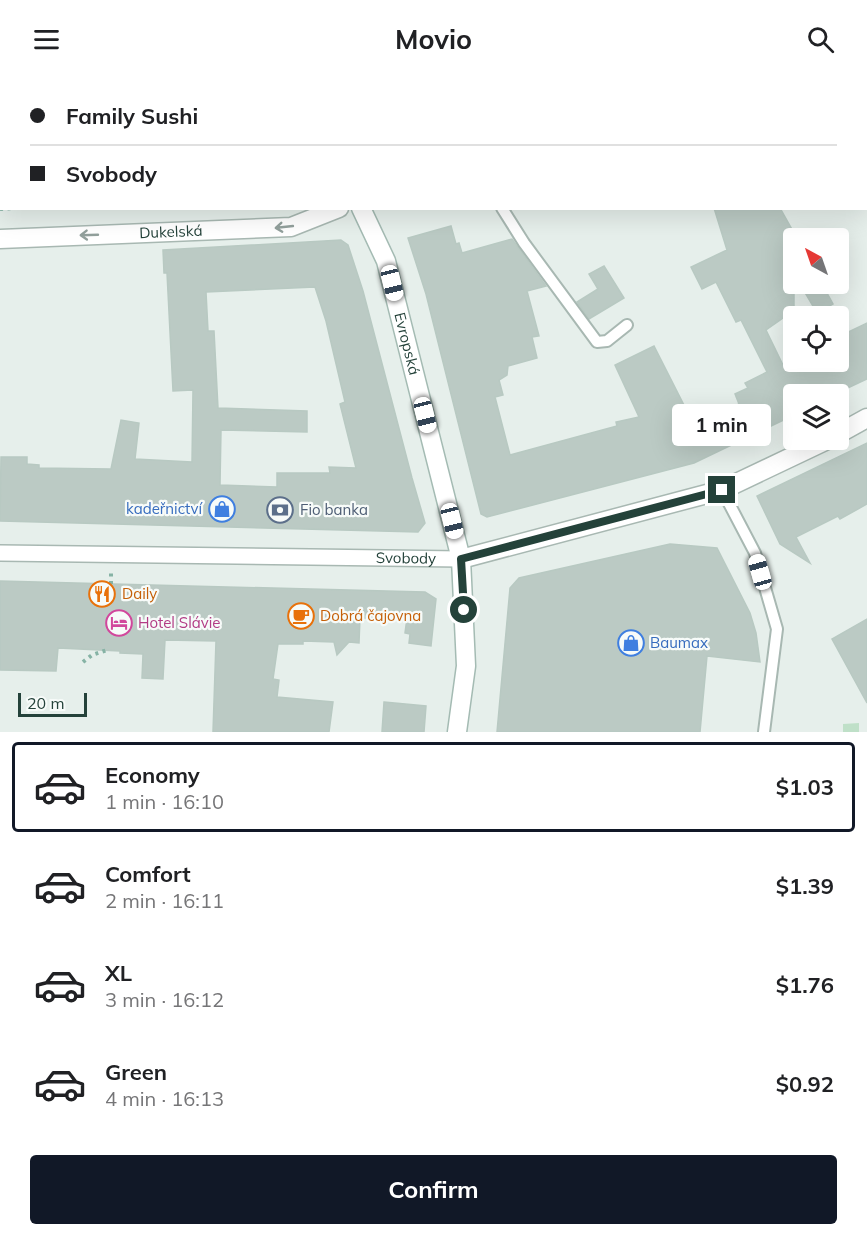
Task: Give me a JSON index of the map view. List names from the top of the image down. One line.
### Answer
{"streets":{"street":["Dukelská","Evropská","Svobody"]},"crossings":[["Evropská","Svobody"]],"one_way":["Dukelská"],"places":{"shop":["kadeřnictví","Baumax"],"bank":["Fio banka"],"restaurant":["Daily"],"cafe":["Dobrá čajovna"],"hotel":["Hotel Slávie"]},"scale_bar":"20 m","north":"top left","page":{"header":"Movio","banner":["Family Sushi","Svobody"],"bubble":"1 min","scale":"20 m","list":[{"name":"Economy","note":"1 min · 16:10","value":"$1.03"},{"name":"Comfort","note":"2 min · 16:11","value":"$1.39"},{"name":"XL","note":"3 min · 16:12","value":"$1.76"},{"name":"Green","note":"4 min · 16:13","value":"$0.92"}],"buttons":"Confirm"}}
